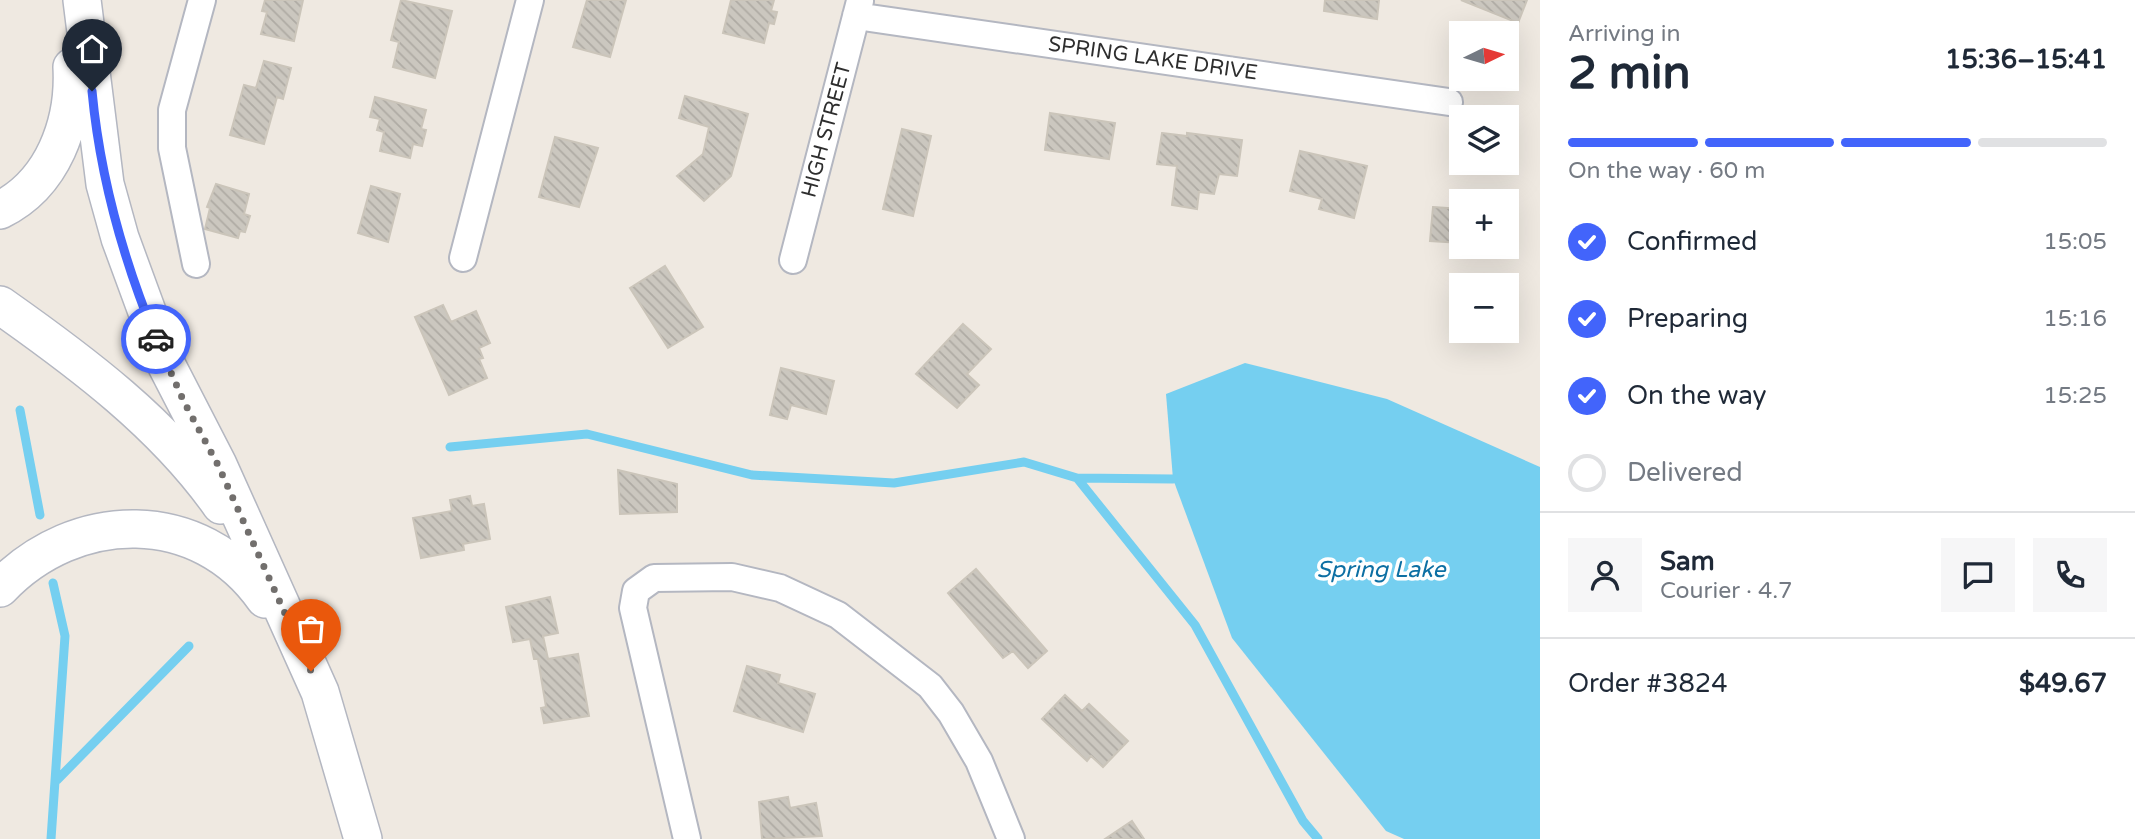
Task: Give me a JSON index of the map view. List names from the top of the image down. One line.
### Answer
{"streets":{"street":["SPRING LAKE DRIVE","HIGH STREET"]},"crossings":[["SPRING LAKE DRIVE","HIGH STREET"]],"water":["Spring Lake"],"north":"right","page":{"heading":["2 min","Arriving in","15:36–15:41"],"panel":["Sam","Courier · 4.7","Order #3824","$49.67"],"map_buttons":["+","−"],"bar":"On the way · 60 m","list":[["Confirmed","15:05"],["Preparing","15:16"],["On the way","15:25"],"Delivered"]}}
